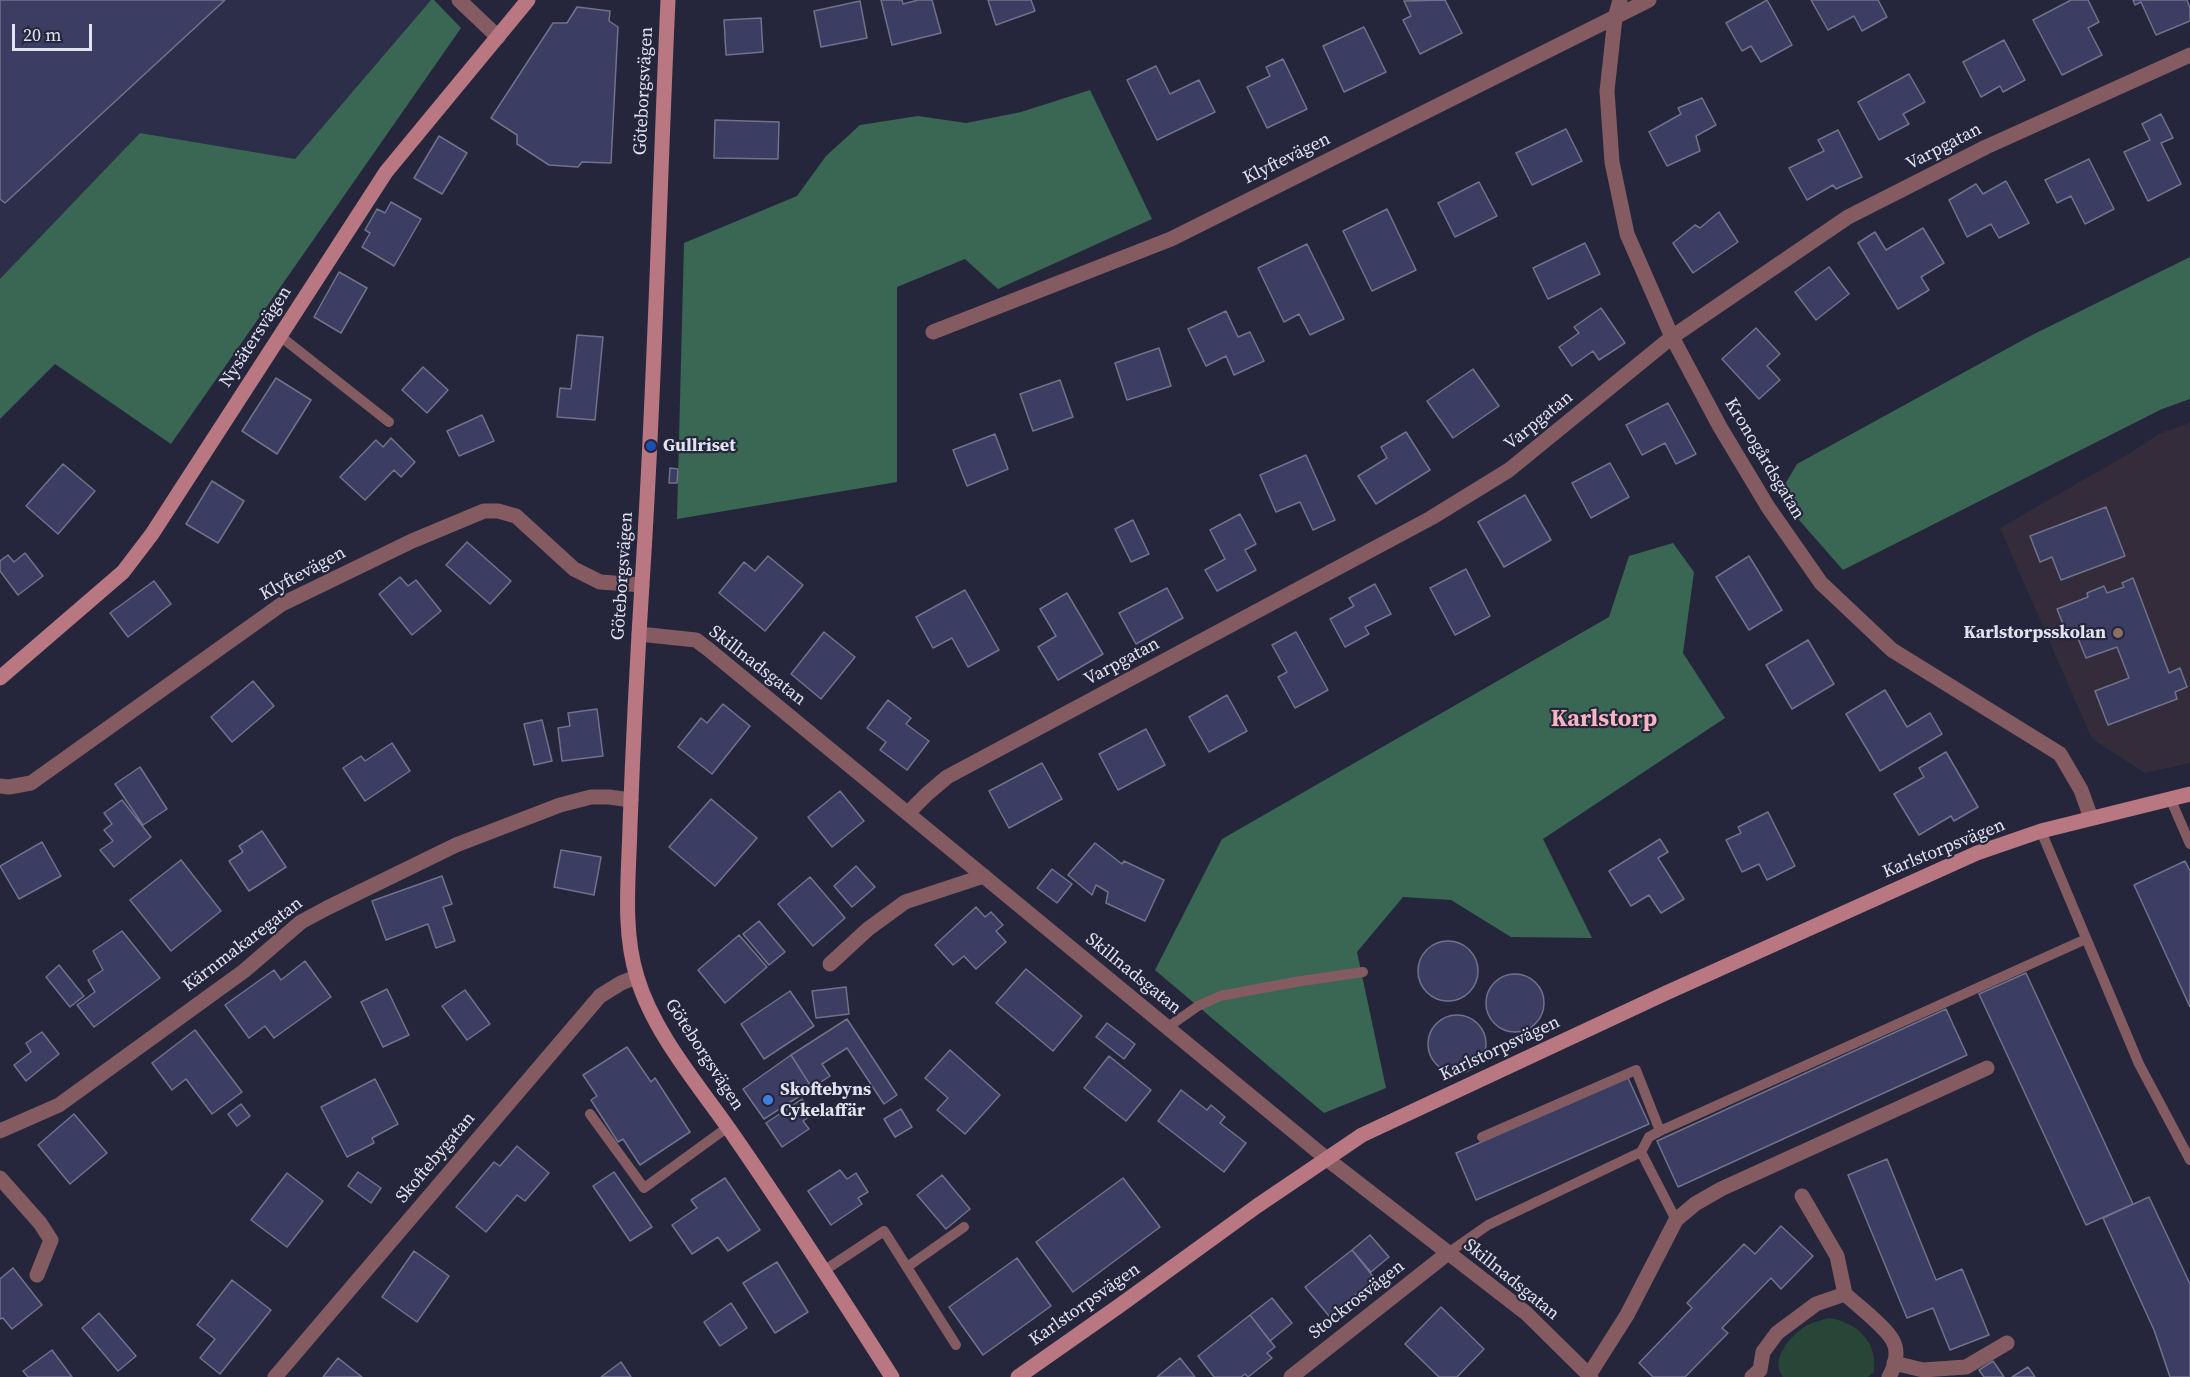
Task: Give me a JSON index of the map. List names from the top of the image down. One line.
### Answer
{"streets":{"street":["Göteborgsvägen","Varpgatan","Klyftevägen","Nysätersvägen","Kronogårdsgatan","Skillnadsgatan","Karlstorpsvägen","Kärnmakaregatan","Skoftebygatan","Stockrosvägen"]},"crossings":[["Göteborgsvägen","Klyftevägen"],["Göteborgsvägen","Skillnadsgatan"],["Göteborgsvägen","Kärnmakaregatan"],["Göteborgsvägen","Skoftebygatan"],["Varpgatan","Kronogårdsgatan"],["Varpgatan","Skillnadsgatan"],["Klyftevägen","Kronogårdsgatan"],["Kronogårdsgatan","Karlstorpsvägen"],["Skillnadsgatan","Karlstorpsvägen"],["Skillnadsgatan","Stockrosvägen"]],"districts":["Karlstorp"],"places":["Gullriset","Karlstorpsskolan","Skoftebyns Cykelaffär"],"scale_bar":"20 m"}
